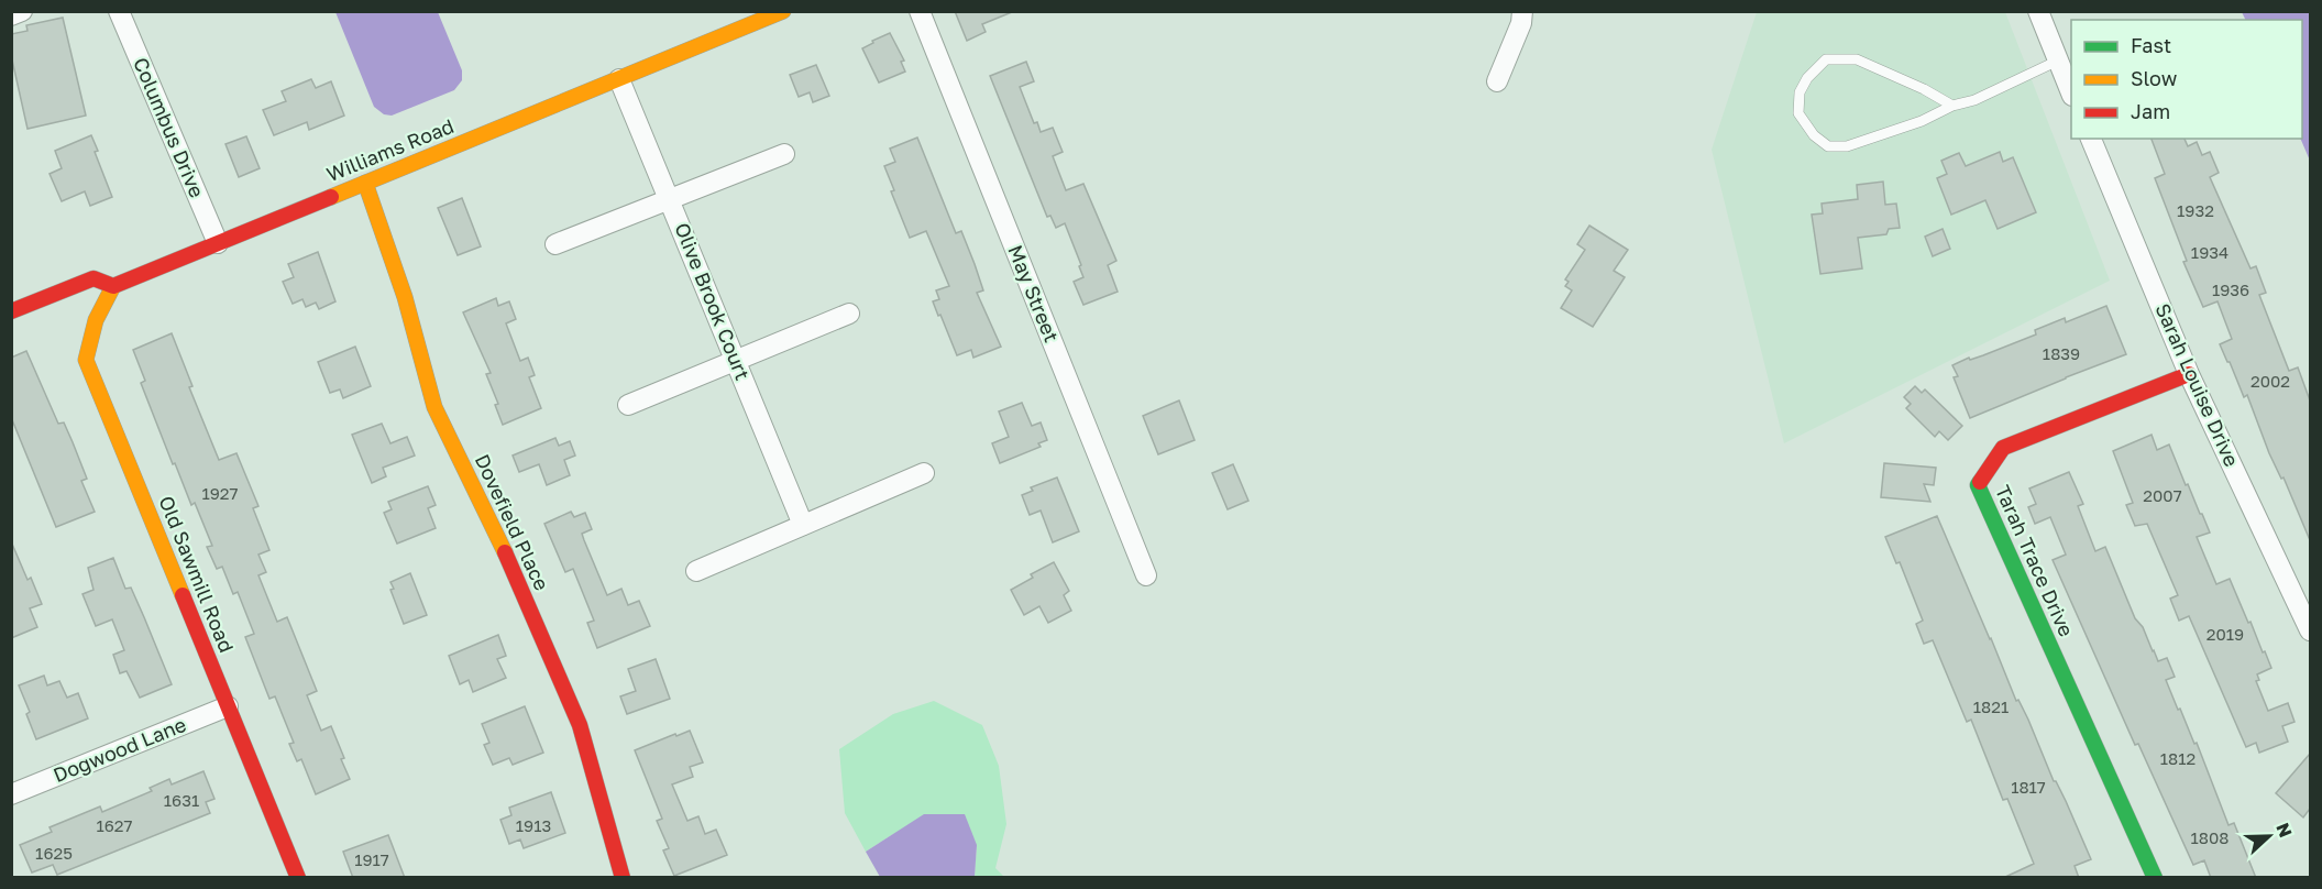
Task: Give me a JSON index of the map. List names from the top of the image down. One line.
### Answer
{"streets":{"street":["Columbus Drive","Williams Road","May Street","Olive Brook Court","Sarah Louise Drive","Dovefield Place","Tarah Trace Drive","Old Sawmill Road","Dogwood Lane"]},"crossings":[["Columbus Drive","Williams Road"],["Williams Road","Olive Brook Court"],["Williams Road","Dovefield Place"],["Williams Road","Old Sawmill Road"],["Sarah Louise Drive","Tarah Trace Drive"],["Old Sawmill Road","Dogwood Lane"]],"house_numbers":["1932","1934","1936","1839","2002","1927","2007","2019","1821","1812","1817","1631","1627","1913","1808","1625","1917"],"legend":["Fast","Slow","Jam"],"north":"right"}
